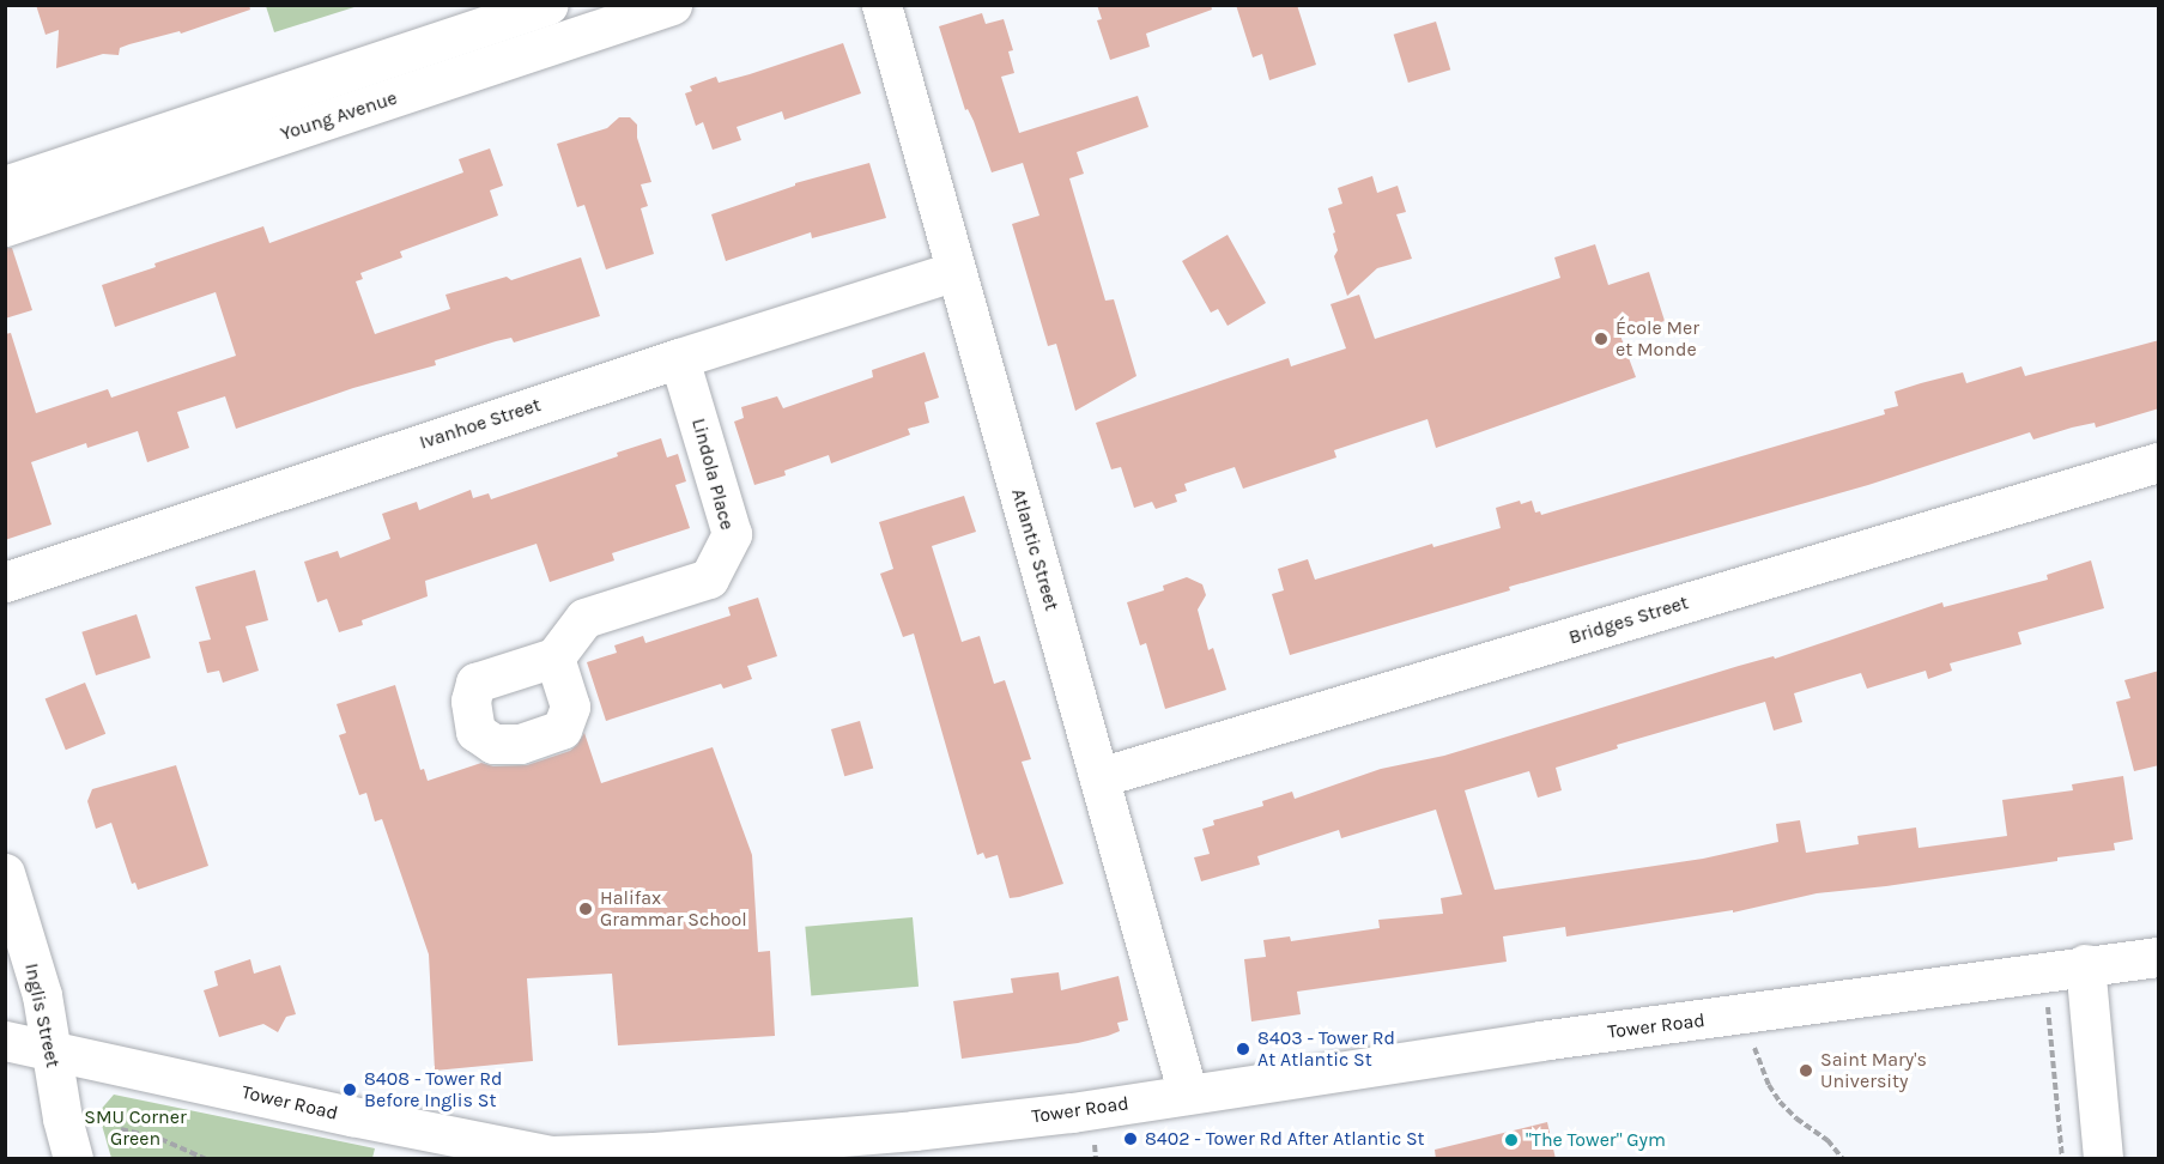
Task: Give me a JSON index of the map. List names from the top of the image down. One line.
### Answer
{"streets":{"street":["Young Avenue","Ivanhoe Street","Lindola Place","Atlantic Street","Bridges Street","Inglis Street","Tower Road"]},"crossings":[["Ivanhoe Street","Lindola Place"],["Ivanhoe Street","Atlantic Street"],["Atlantic Street","Bridges Street"],["Atlantic Street","Tower Road"],["Inglis Street","Tower Road"]],"parks":["SMU Corner Green"],"places":["École Mer et Monde","Halifax Grammar School","8403 - Tower Rd At Atlantic St","Saint Mary's University","8408 - Tower Rd Before Inglis St","8402 - Tower Rd After Atlantic St","\"The Tower\" Gym"]}
